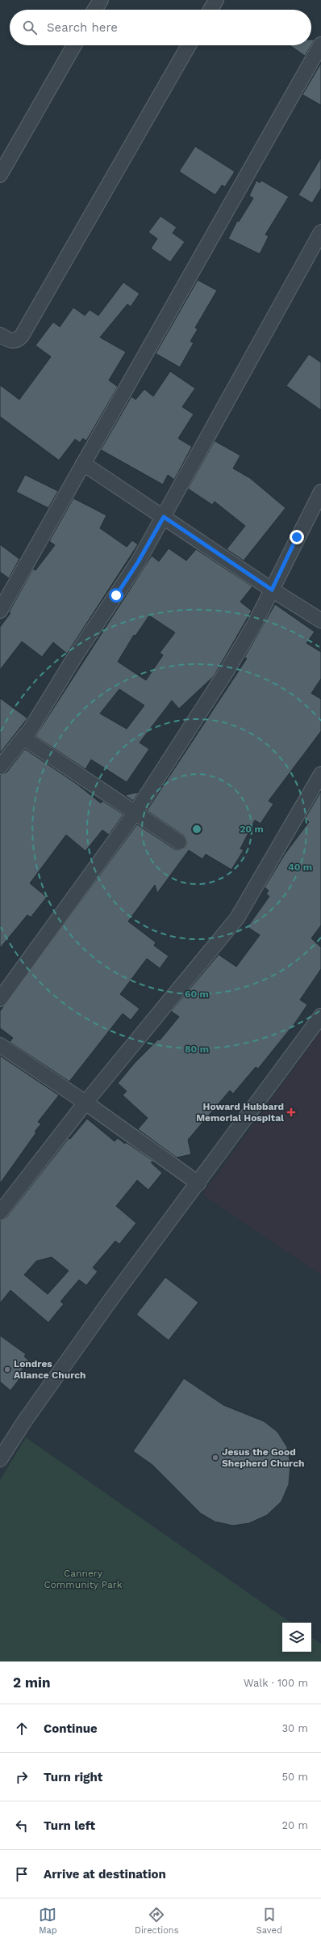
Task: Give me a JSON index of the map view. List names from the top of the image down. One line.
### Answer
{"parks":["Cannery Community Park"],"places":{"health":["Howard Hubbard Memorial Hospital"],"other":["Londres Aliance Church","Jesus the Good Shepherd Church"]},"page":{"search":"Search here","heading":["2 min","Walk · 100 m"],"list":[["Continue","30 m"],["Turn right","50 m"],["Turn left","20 m"],"Arrive at destination"],"nav":["Map","Directions","Saved"]},"rings":["20 m","40 m","60 m","80 m"]}
